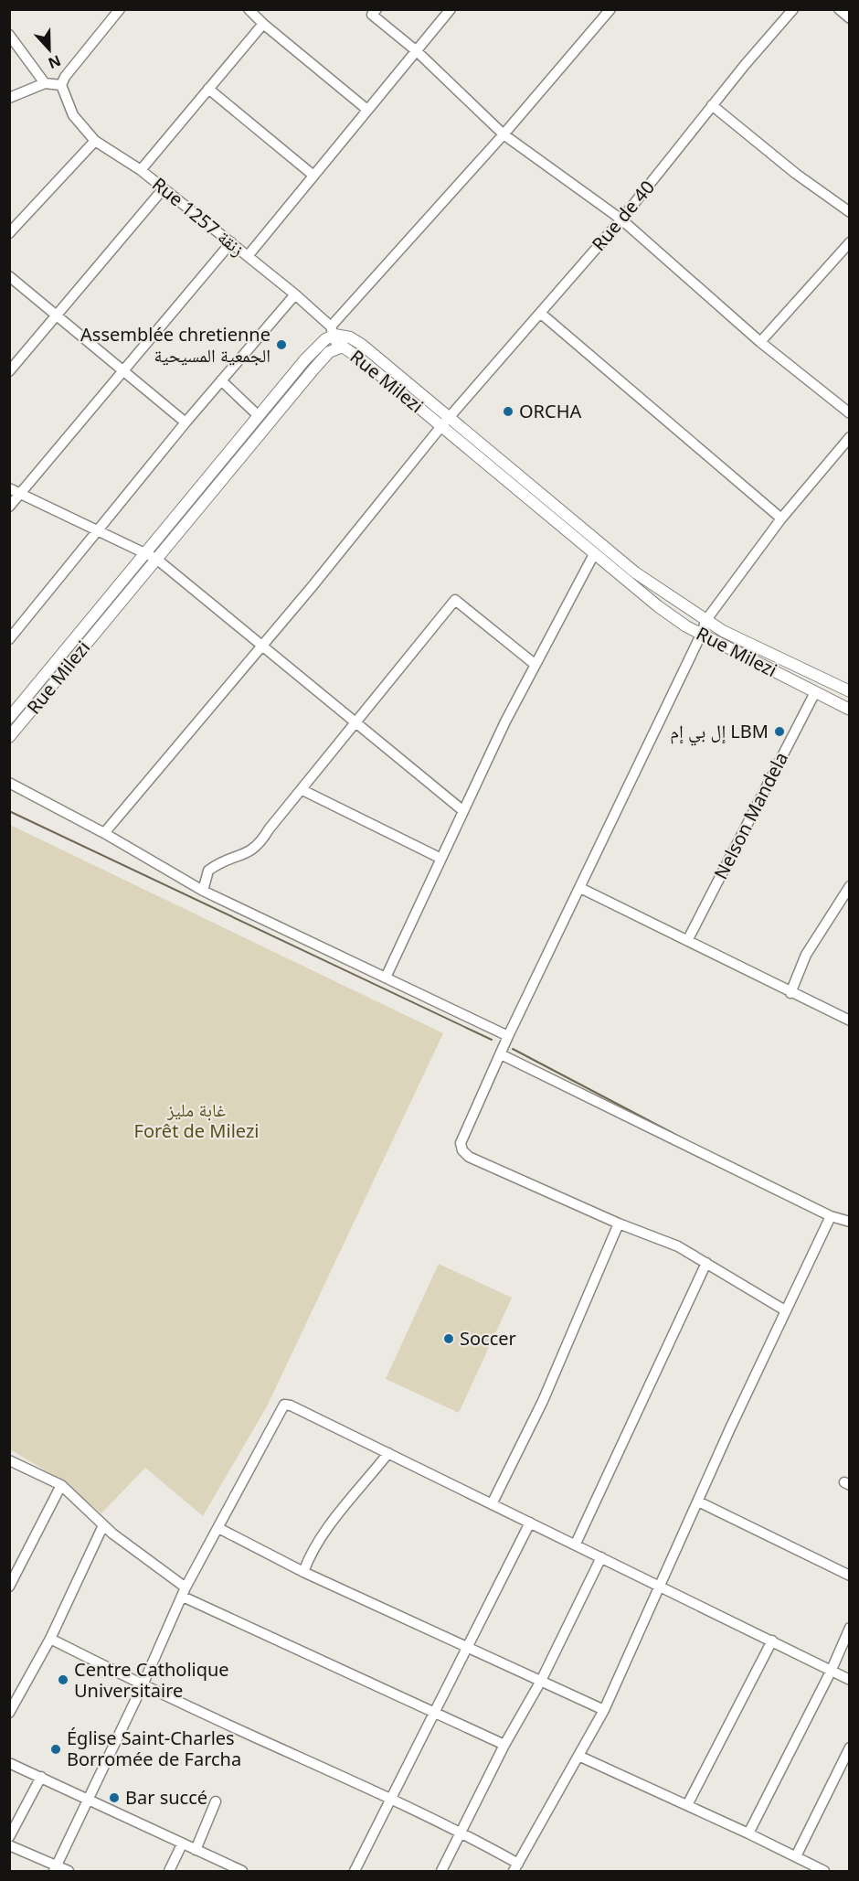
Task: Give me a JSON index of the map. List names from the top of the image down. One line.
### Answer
{"streets":{"street":["Rue de 40","Rue 1257 زنقة","Rue Milezi","Nelson Mandela"]},"crossings":[["Rue de 40","Rue Milezi"],["Rue 1257 زنقة","Rue Milezi"],["Rue Milezi","Nelson Mandela"]],"parks":["غابة مليز Forêt de Milezi"],"places":["Assemblée chretienne الجمعية المسيحية","ORCHA","إل بي إم LBM","Soccer","Centre Catholique Universitaire","Église Saint-Charles Borromée de Farcha","Bar succé"],"north":"bottom"}
